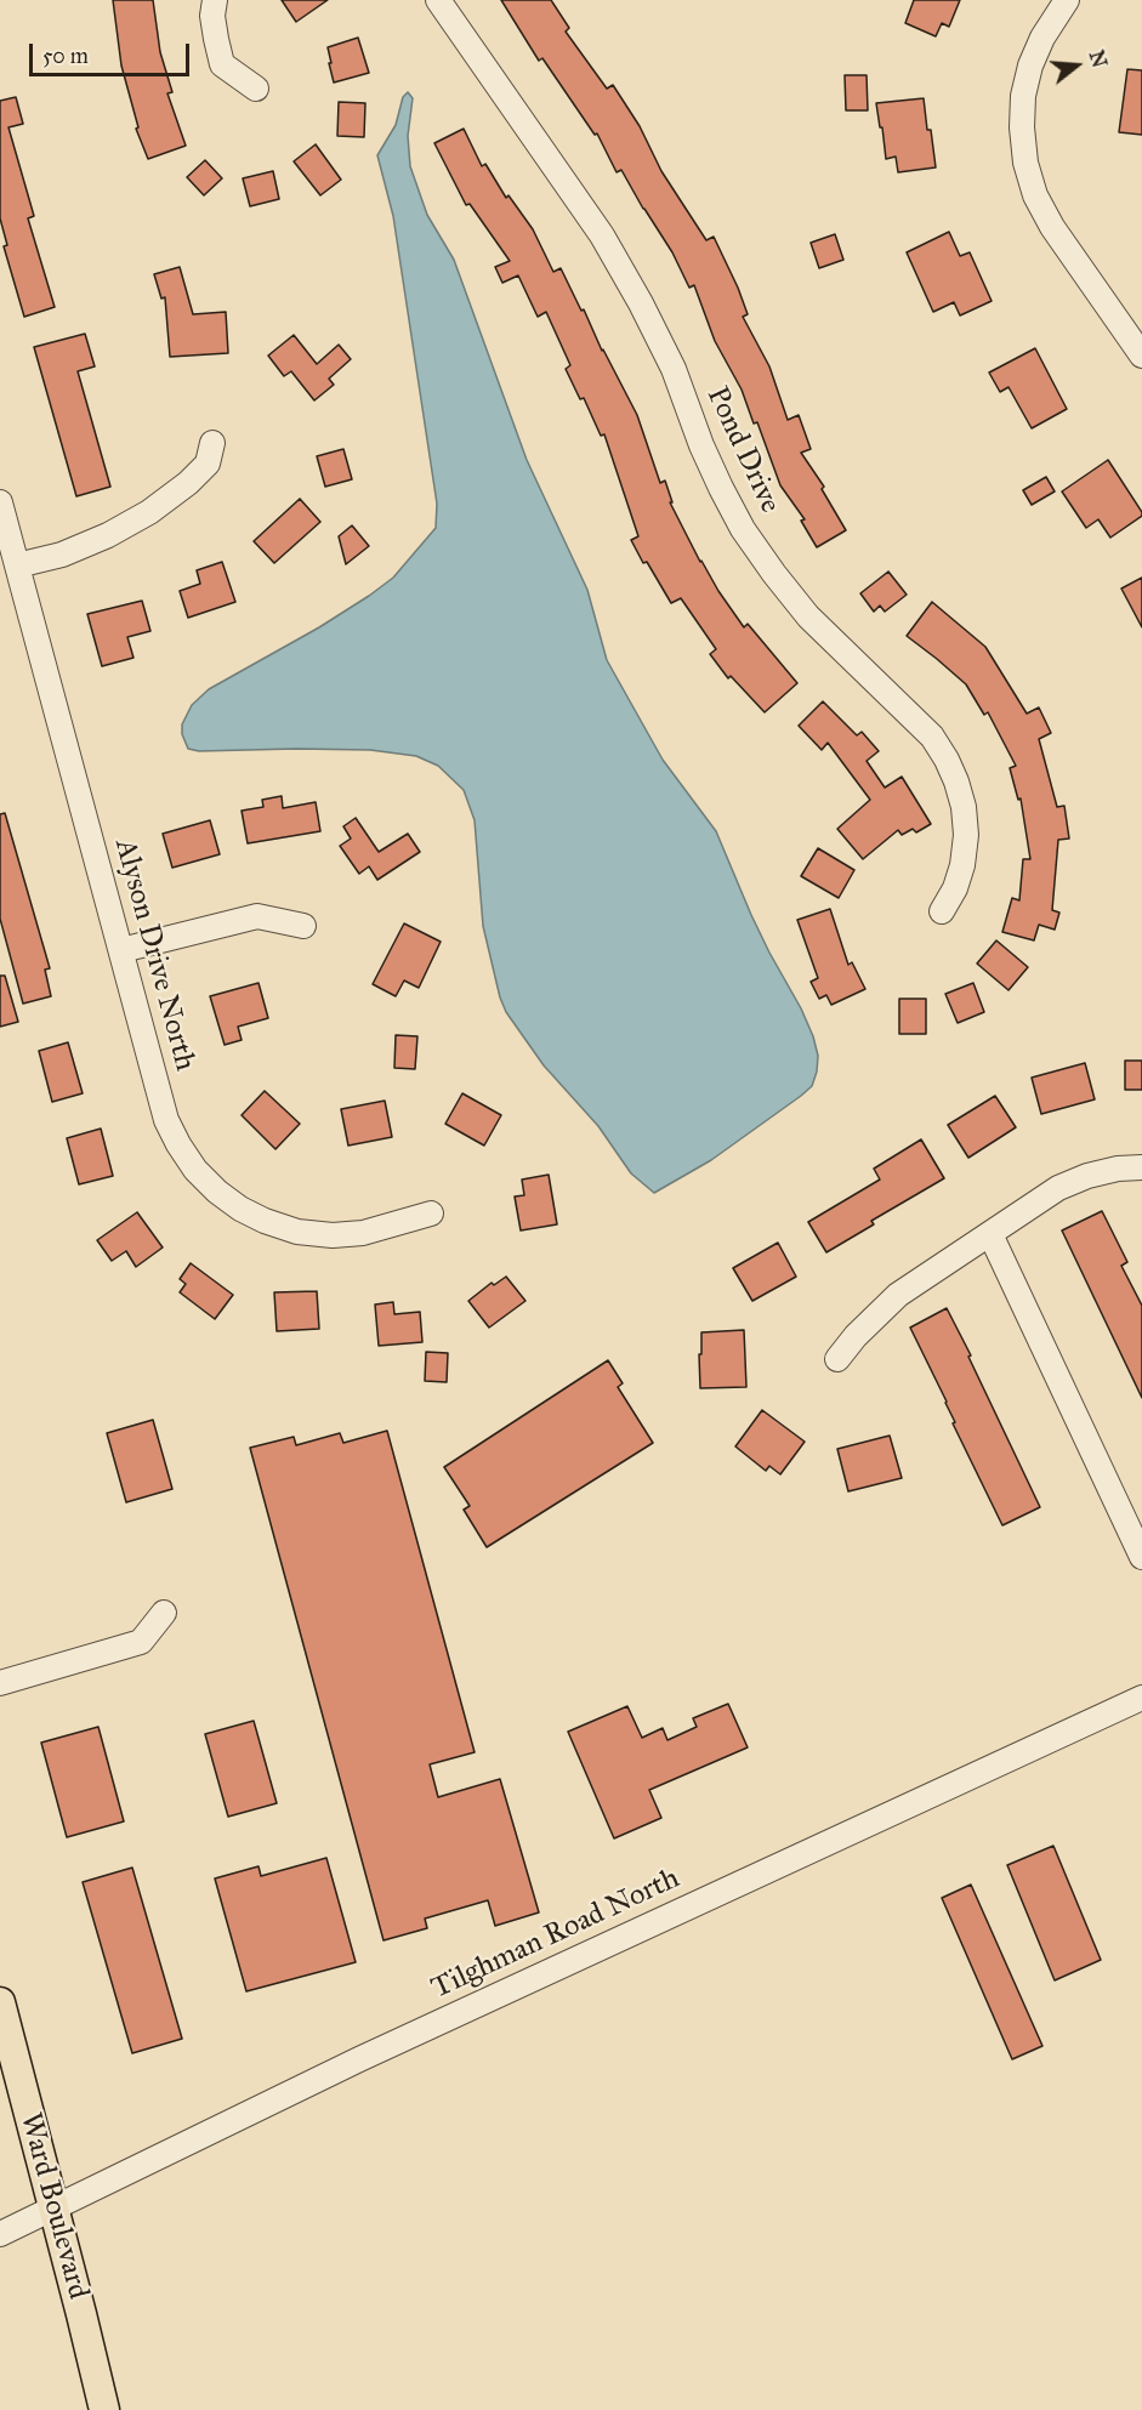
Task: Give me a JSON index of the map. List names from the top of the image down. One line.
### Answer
{"streets":{"main road":["Ward Boulevard"],"street":["Pond Drive","Alyson Drive North","Tilghman Road North"]},"crossings":[["Tilghman Road North","Ward Boulevard"]],"scale_bar":"50 m","north":"right"}
